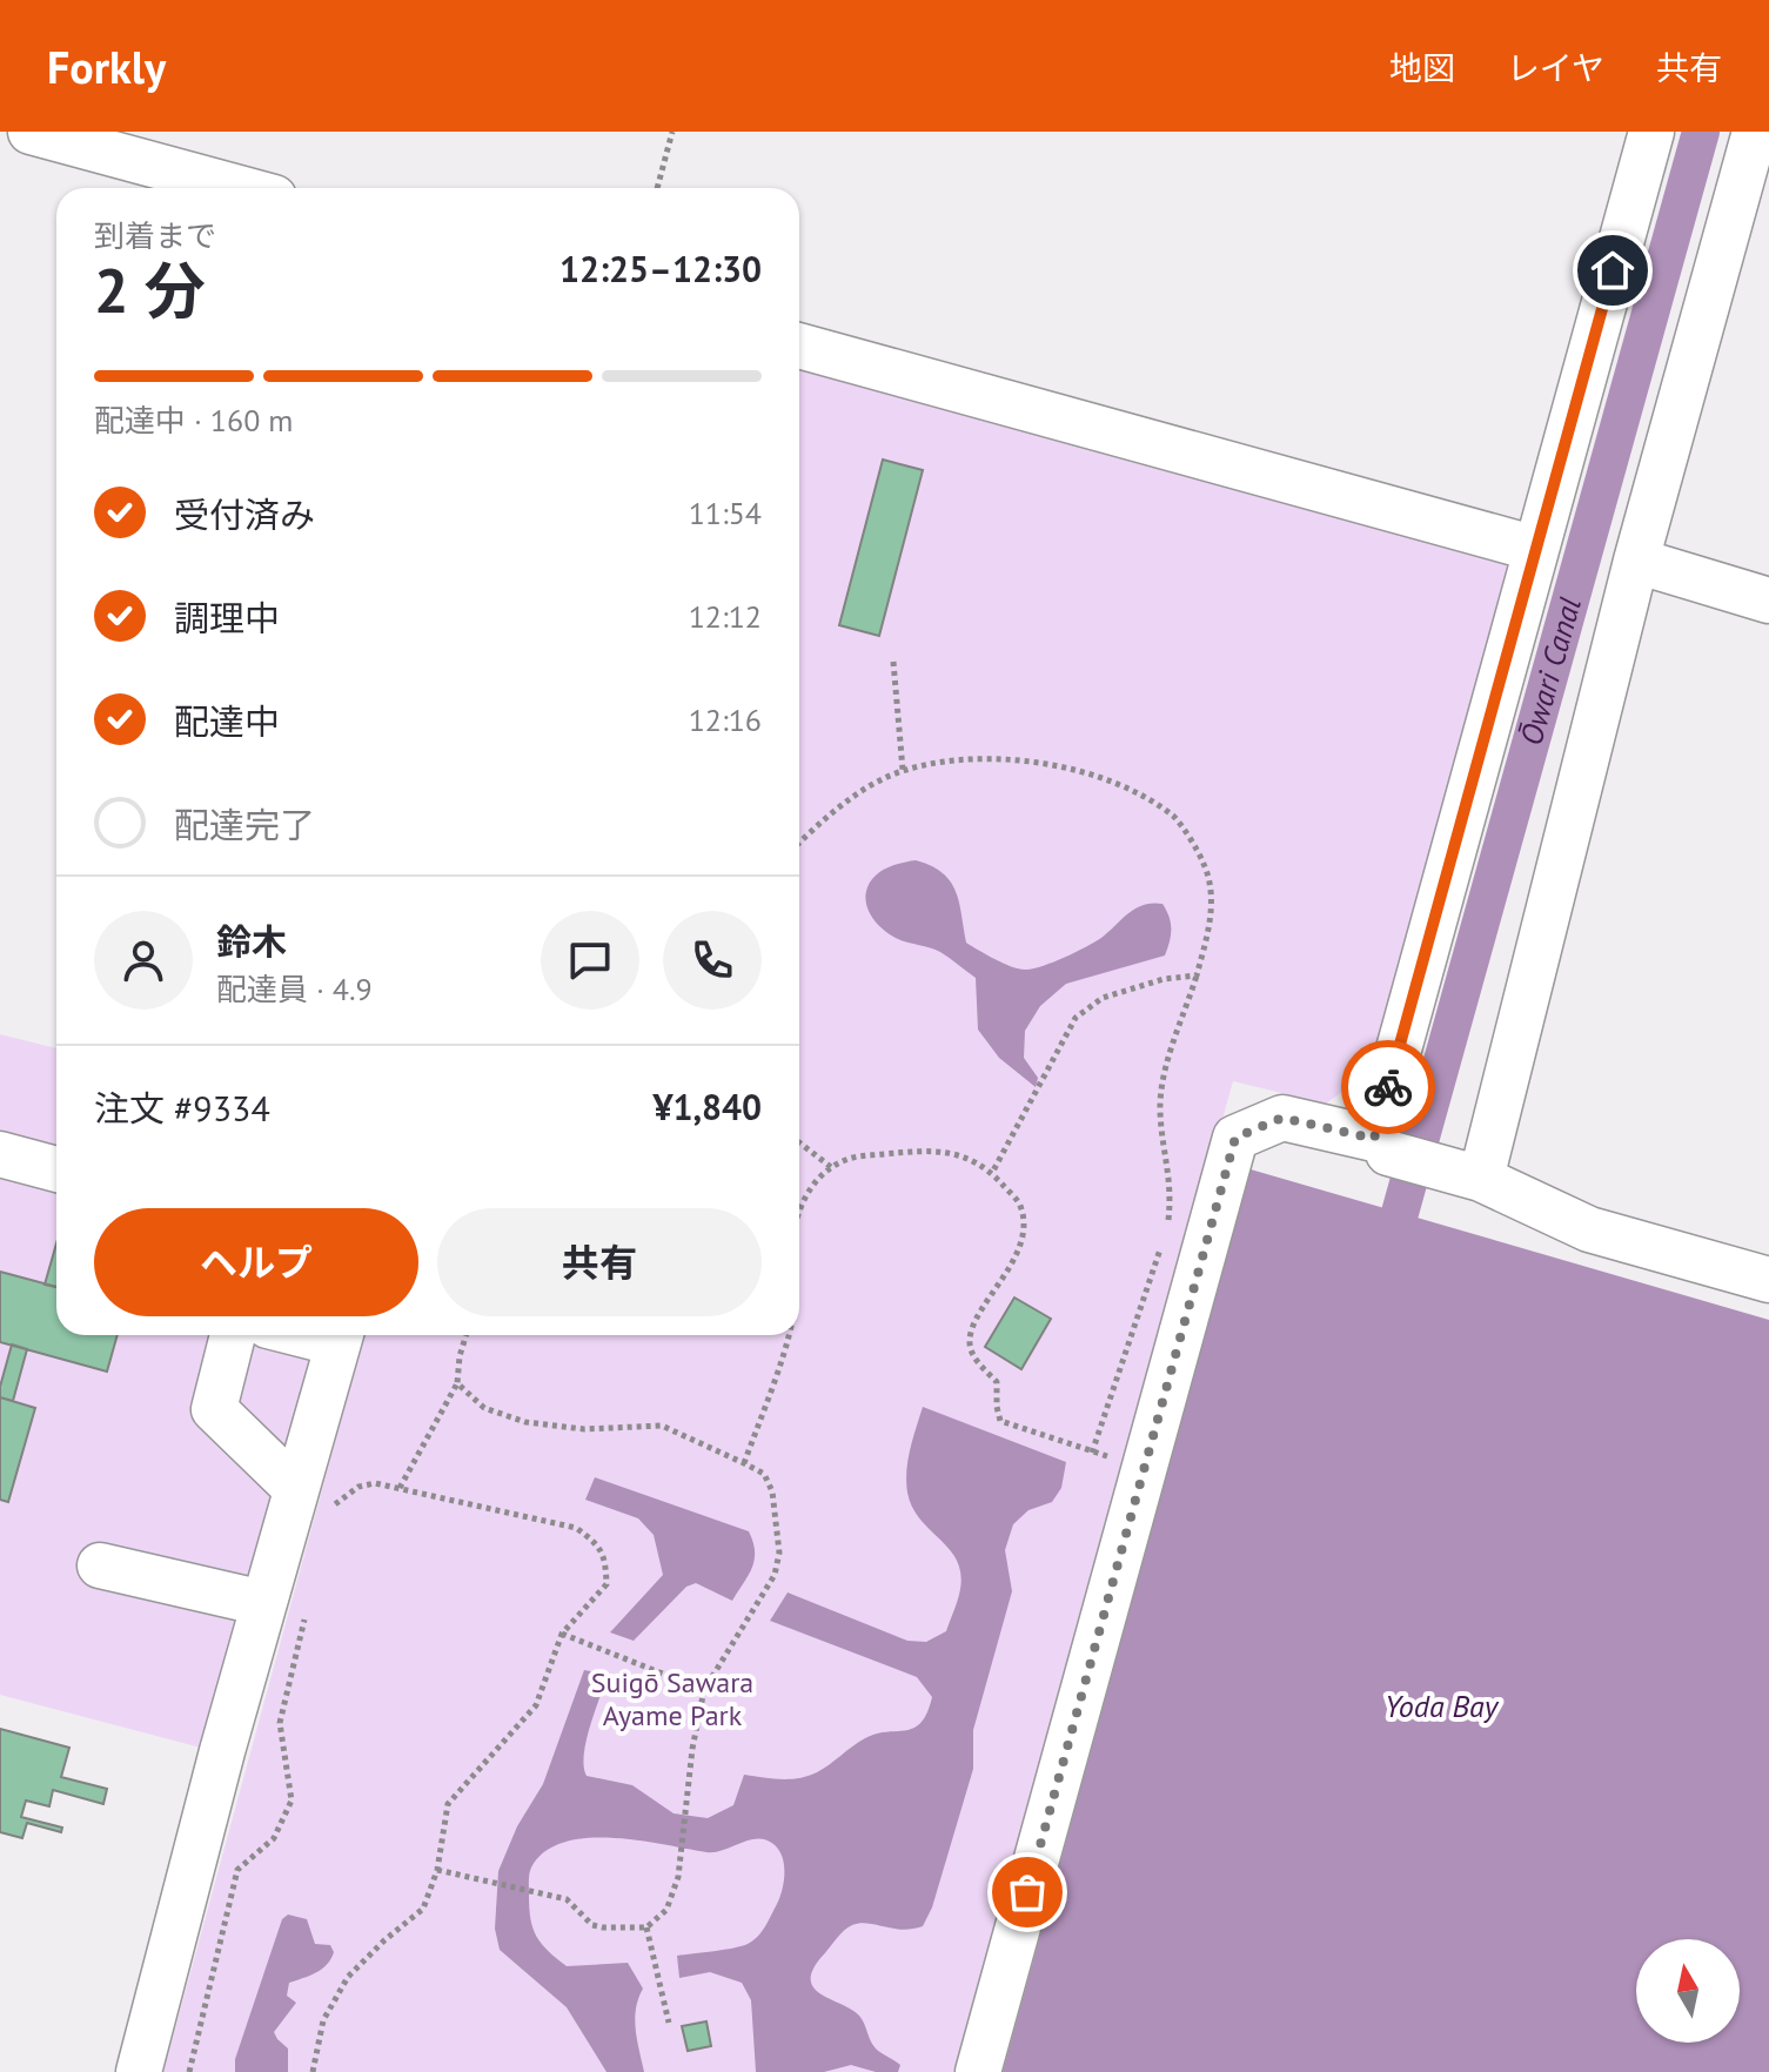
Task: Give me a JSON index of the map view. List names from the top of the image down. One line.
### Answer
{"water":["Ōwari Canal","Yoda Bay"],"parks":["Suigō Sawara Ayame Park"],"north":"top","page":{"header":"Forkly","nav":["地図","レイヤ","共有"],"heading":["2 分","到着まで","12:25–12:30"],"panel":["鈴木","配達員 · 4.9","注文 #9334","¥1,840"],"bar":"配達中 · 160 m","list":[["受付済み","11:54"],["調理中","12:12"],["配達中","12:16"],"配達完了"],"buttons":["ヘルプ","共有"]}}
